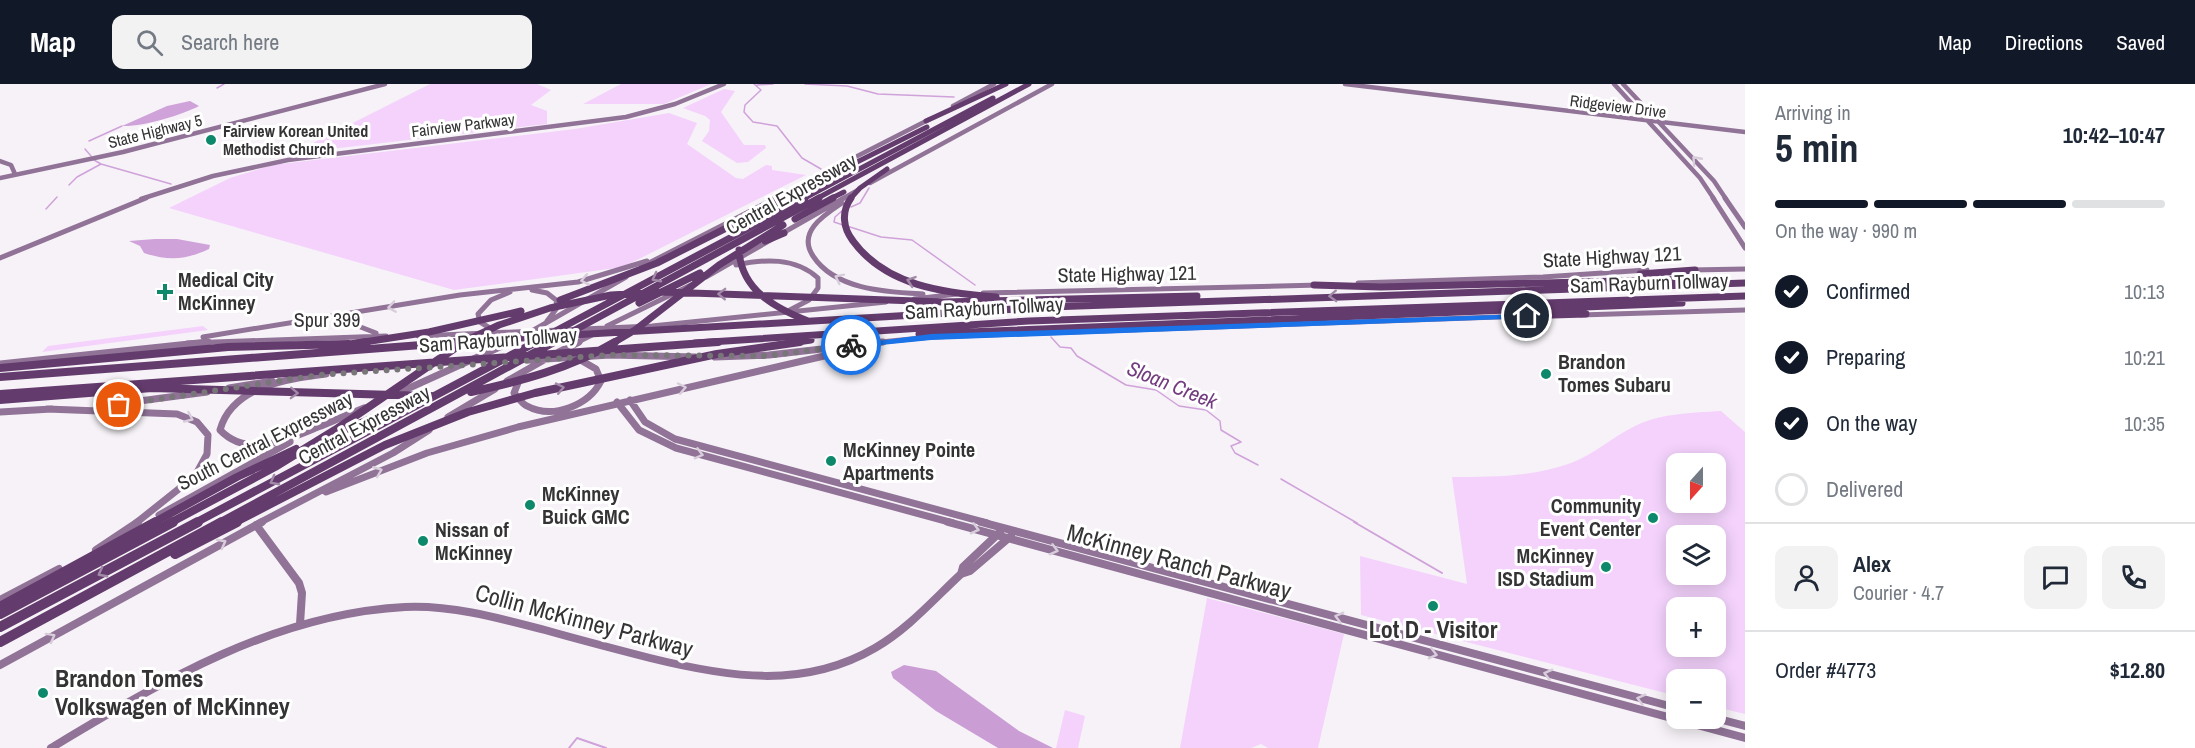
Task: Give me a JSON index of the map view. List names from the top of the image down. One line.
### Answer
{"streets":{"highway":["Central Expressway","Sam Rayburn Tollway"],"main road":["Ridgeview Drive","Fairview Parkway","State Highway 5","State Highway 121","Spur 399","South Central Expressway","McKinney Ranch Parkway","Collin McKinney Parkway"]},"crossings":[["State Highway 121","Sam Rayburn Tollway"],["State Highway 121","Spur 399"],["McKinney Ranch Parkway","Collin McKinney Parkway"]],"water":["Sloan Creek"],"places":{"other":["Fairview Korean United Methodist Church","Brandon Tomes Subaru","McKinney Pointe Apartments","McKinney Buick GMC","Community Event Center","Nissan of McKinney","McKinney ISD Stadium","Lot D - Visitor","Brandon Tomes Volkswagen of McKinney"],"health":["Medical City McKinney"]},"north":"bottom","page":{"header":"Map","search":"Search here","nav":["Map","Directions","Saved"],"heading":["5 min","Arriving in","10:42–10:47"],"panel":["Alex","Courier · 4.7","Order #4773","$12.80"],"bar":"On the way · 990 m","list":[["Confirmed","10:13"],["Preparing","10:21"],["On the way","10:35"],"Delivered"],"map_buttons":["+","−"]}}
